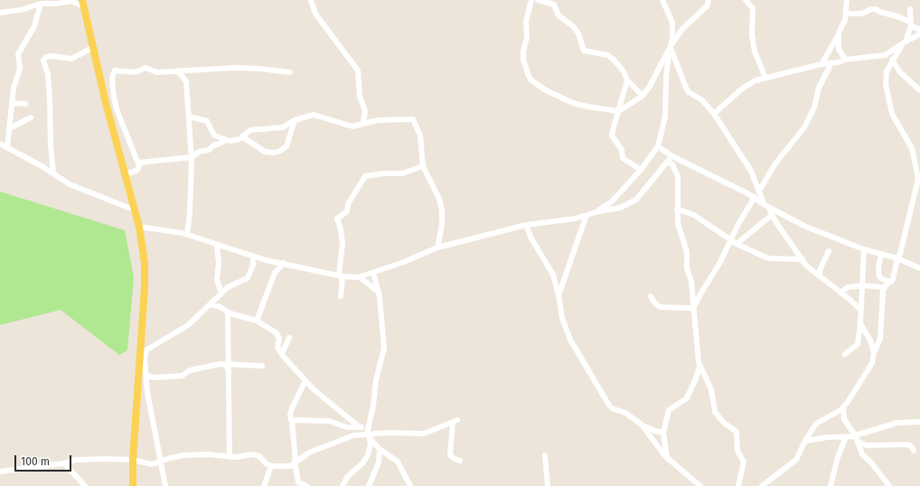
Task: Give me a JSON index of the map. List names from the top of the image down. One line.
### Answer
{"scale_bar":"100 m"}
